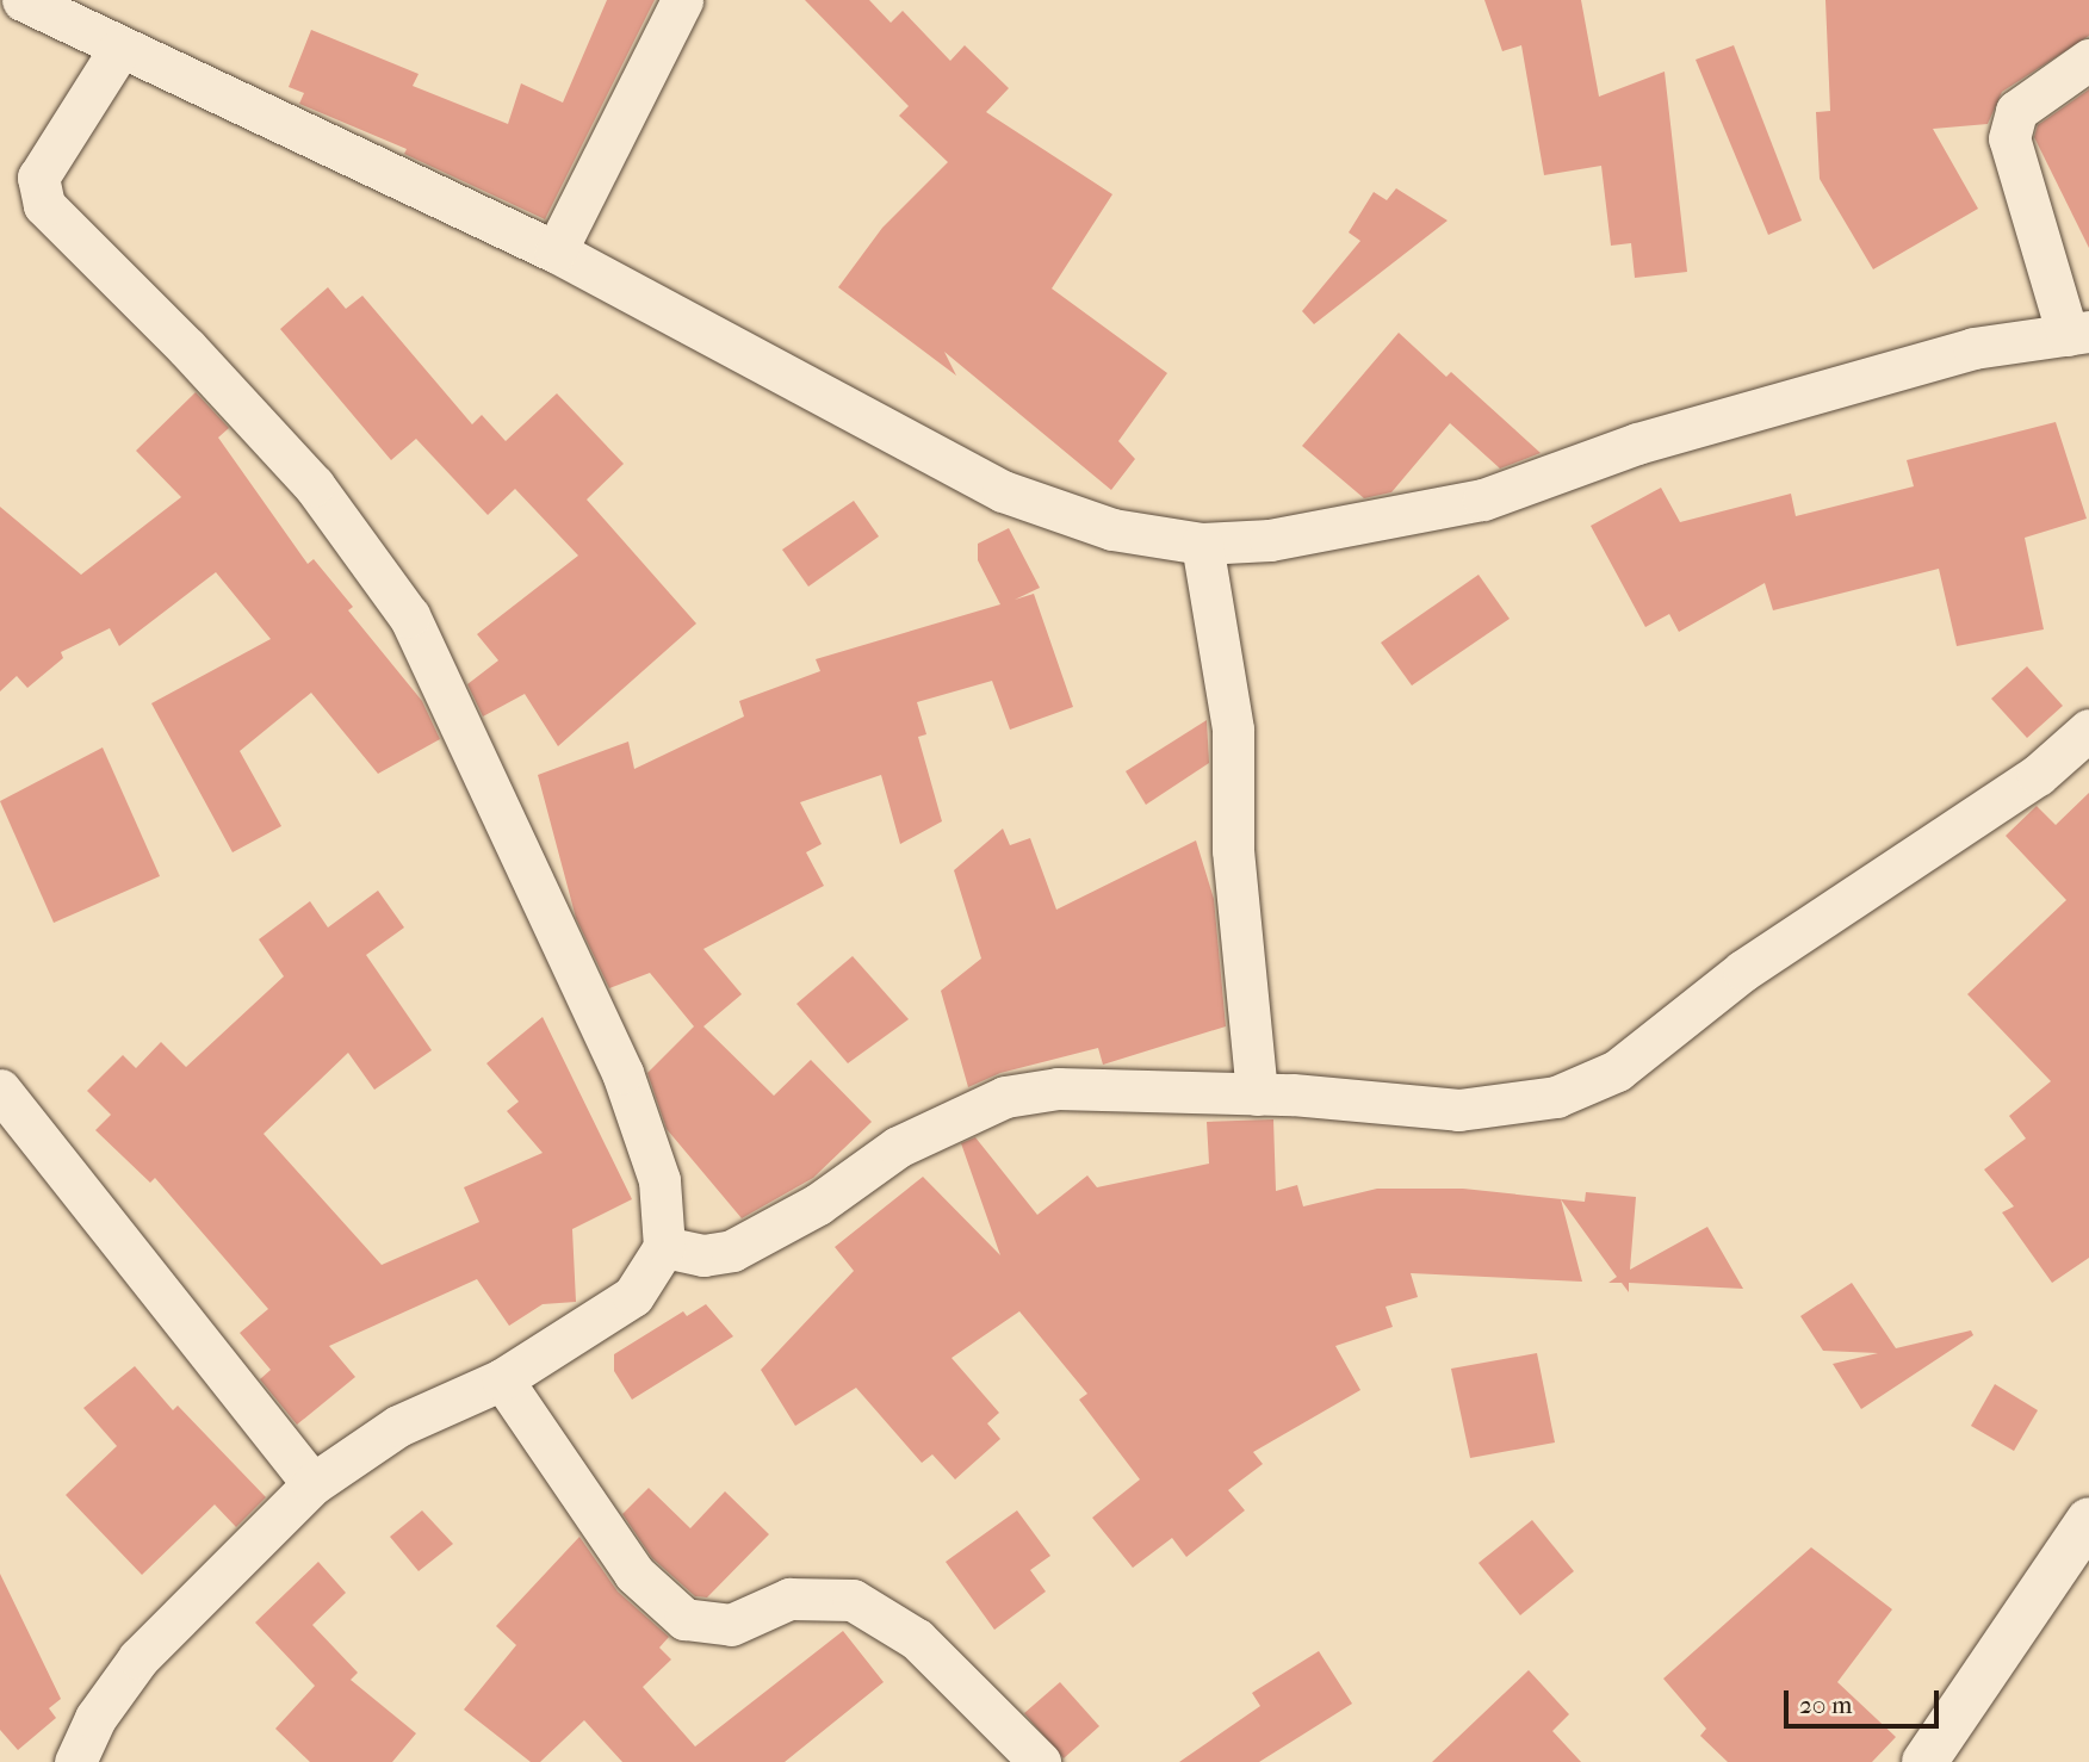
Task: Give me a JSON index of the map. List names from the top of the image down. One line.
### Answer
{"scale_bar":"20 m"}
